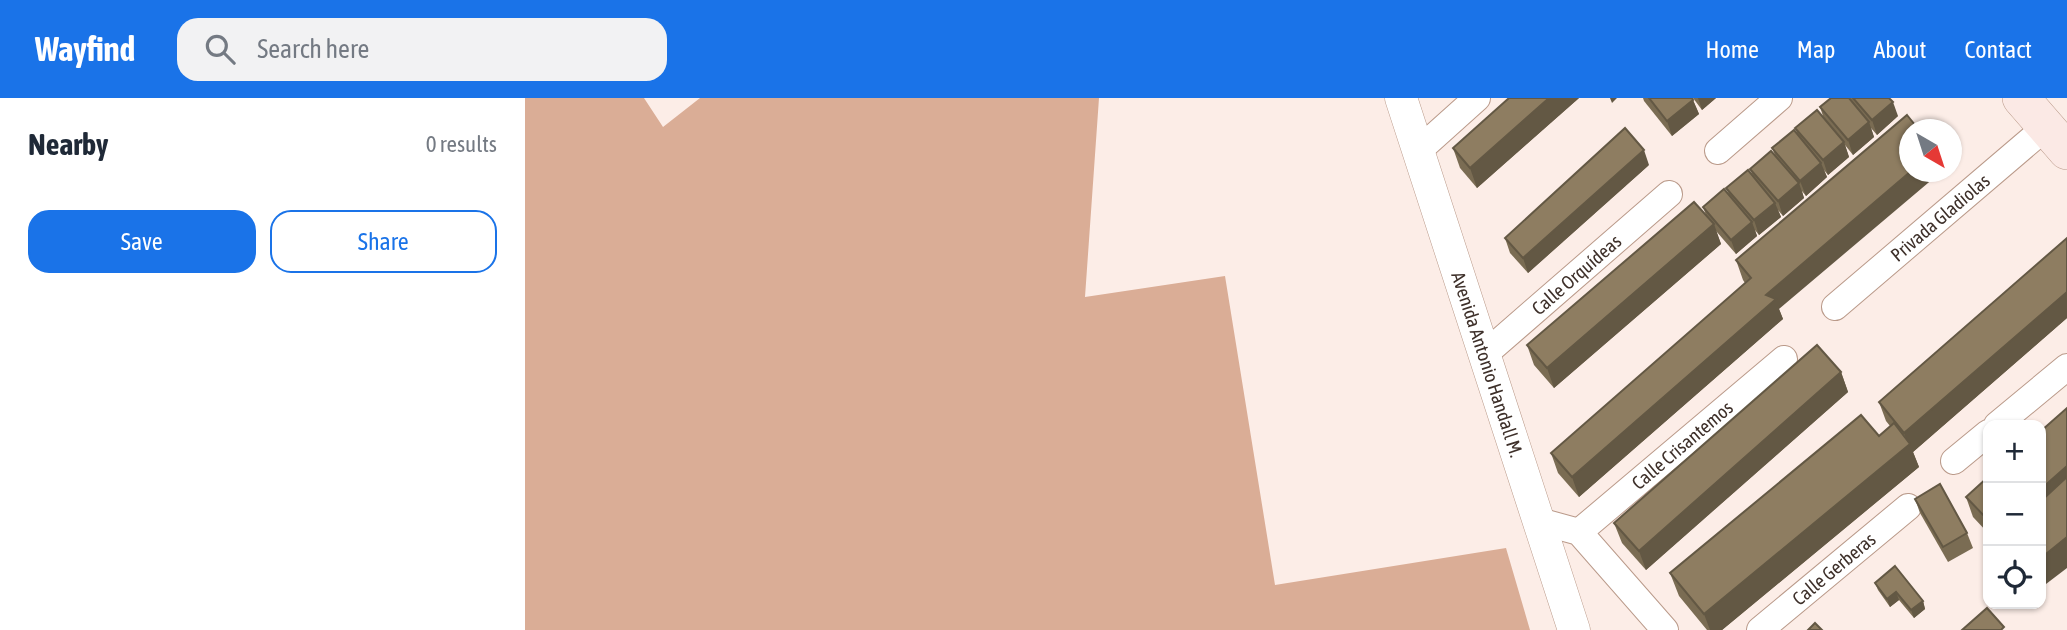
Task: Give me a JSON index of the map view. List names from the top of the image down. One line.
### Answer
{"streets":{"street":["Privada Gladiolas","Calle Orquídeas","Avenida Antonio Handall M.","Calle Crisantemos","Calle Gerberas"]},"crossings":[["Calle Orquídeas","Avenida Antonio Handall M."]],"north":"bottom right","page":{"header":"Wayfind","search":"Search here","nav":["Home","Map","About","Contact"],"heading":["Nearby","0 results"],"buttons":["Save","Share"],"map_buttons":["+","−"]}}
